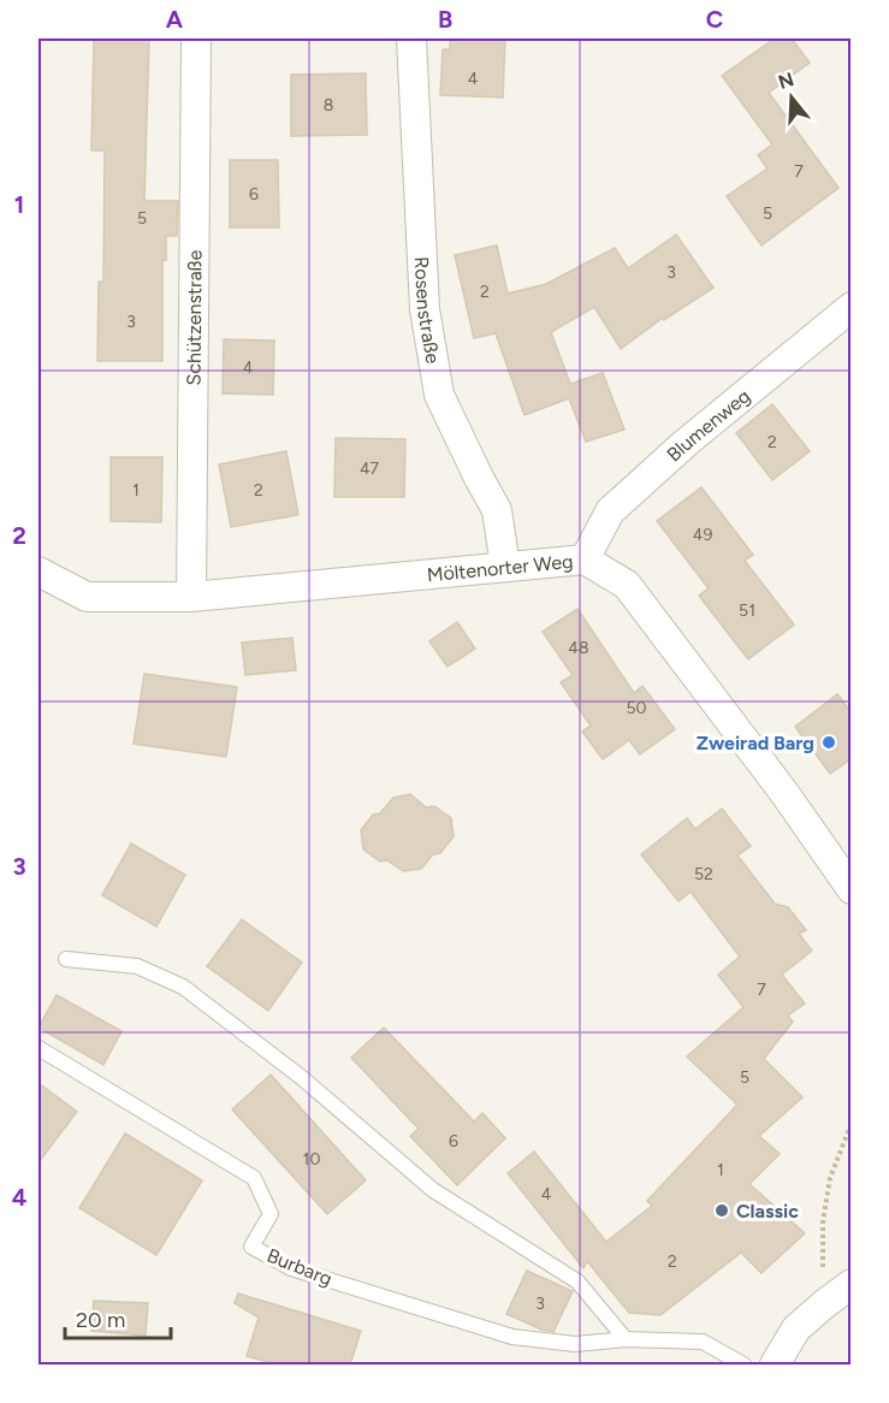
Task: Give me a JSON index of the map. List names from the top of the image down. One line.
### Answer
{"streets":{"street":["Rosenstraße","Schützenstraße","Blumenweg","Möltenorter Weg"],"lane":["Burbarg"]},"crossings":[["Rosenstraße","Möltenorter Weg"],["Schützenstraße","Möltenorter Weg"],["Blumenweg","Möltenorter Weg"]],"places":["Zweirad Barg","Classic"],"house_numbers":["4","8","7","6","5","5","3","2","3","4","2","47","1","2","49","51","48","50","52","7","5","6","10","1","4","2","3"],"scale_bar":"20 m","north":"top","grid":{"columns":["A","B","C"],"rows":["1","2","3","4"]}}
